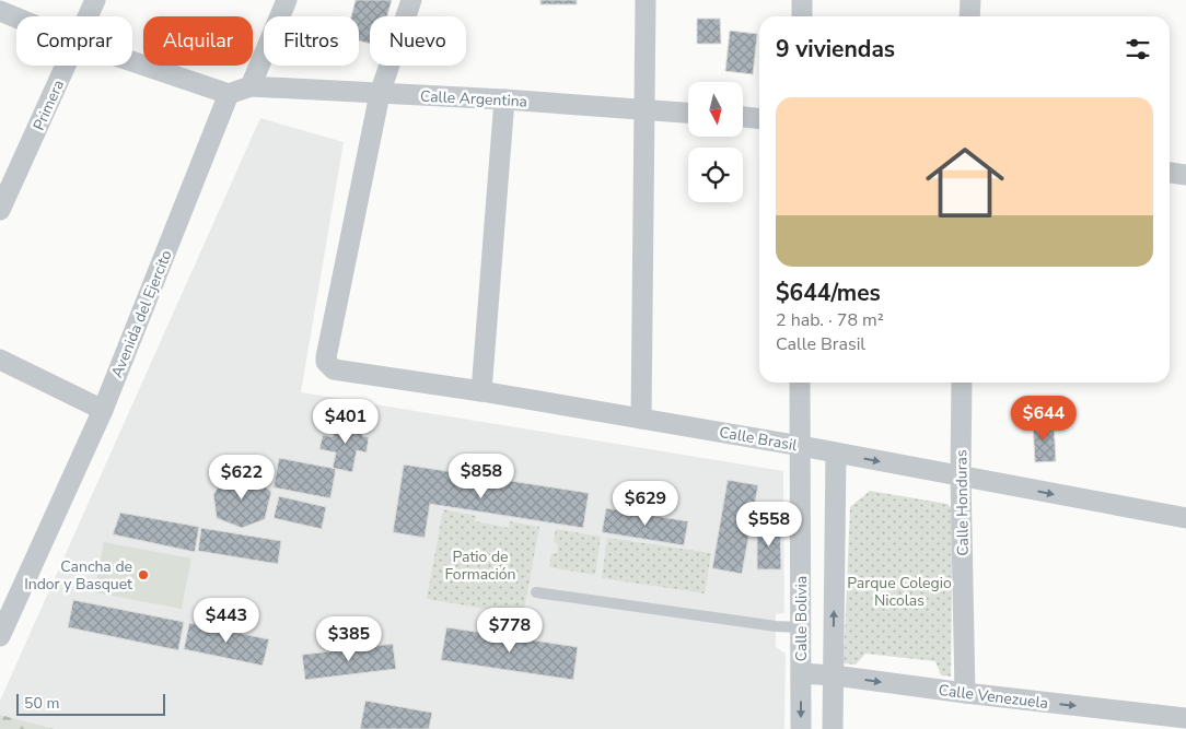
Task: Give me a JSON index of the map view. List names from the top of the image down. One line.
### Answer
{"streets":{"street":["Calle Argentina","Primera","Avenida del Ejercito","Calle Brasil","Calle Honduras","Calle Bolivia","Calle Venezuela"]},"crossings":[["Calle Argentina","Calle Brasil"],["Calle Brasil","Calle Honduras"],["Calle Brasil","Calle Bolivia"],["Calle Honduras","Calle Venezuela"],["Calle Bolivia","Calle Venezuela"]],"one_way":["Calle Venezuela"],"parks":["Patio de Formación","Parque Colegio Nicolas"],"places":["Cancha de Indor y Basquet"],"scale_bar":"50 m","north":"bottom","page":{"chip":["Comprar","Alquilar","Filtros","Nuevo"],"heading":"9 viviendas","list":[{"name":"$644/mes","note":"2 hab. · 78 m² · Calle Brasil"}],"price":["$644","$401","$858","$622","$629","$558","$443","$778","$385"],"scale":"50 m"}}
